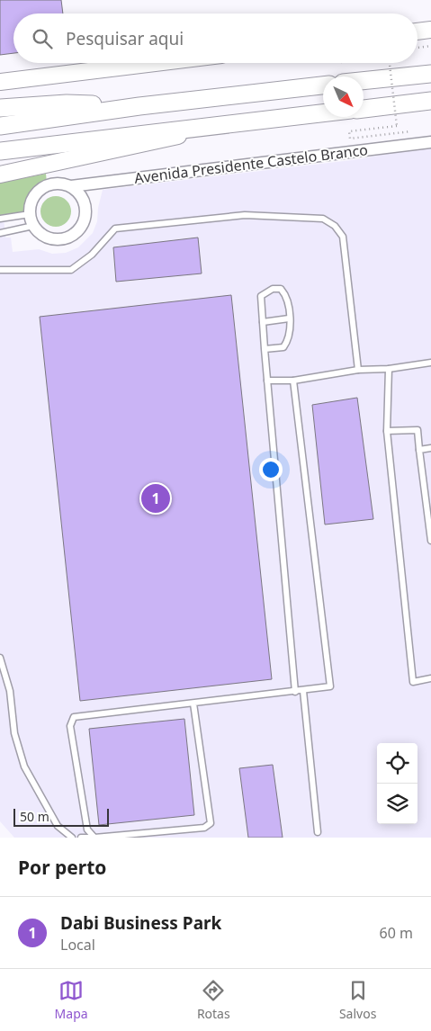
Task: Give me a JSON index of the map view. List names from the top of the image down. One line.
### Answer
{"streets":{"street":["Avenida Presidente Castelo Branco"]},"scale_bar":"50 m","north":"bottom right","page":{"search":"Pesquisar aqui","pins":"1","scale":"50 m","heading":"Por perto","list":[{"mark":"1","name":"Dabi Business Park","note":"Local","value":"60 m"}],"nav":["Mapa","Rotas","Salvos"]}}
